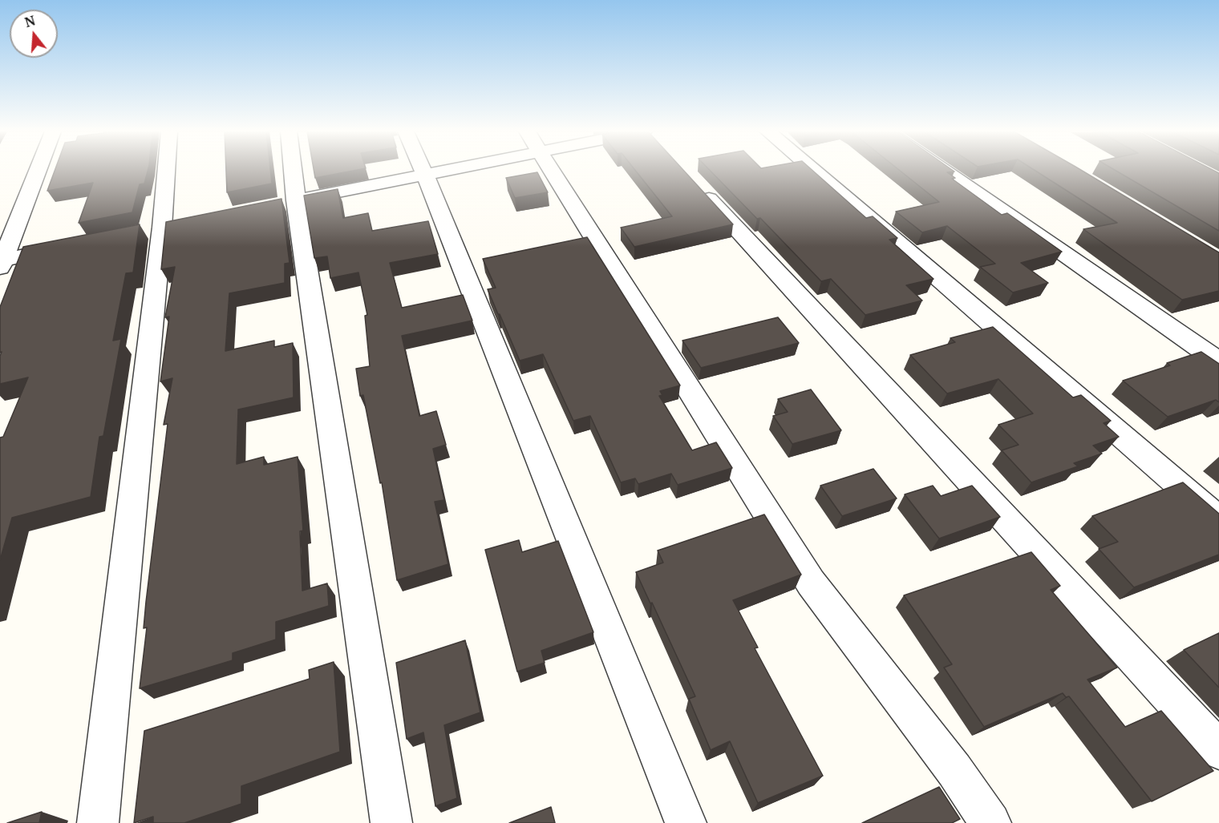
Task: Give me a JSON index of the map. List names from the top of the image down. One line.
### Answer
{"north":"top"}
